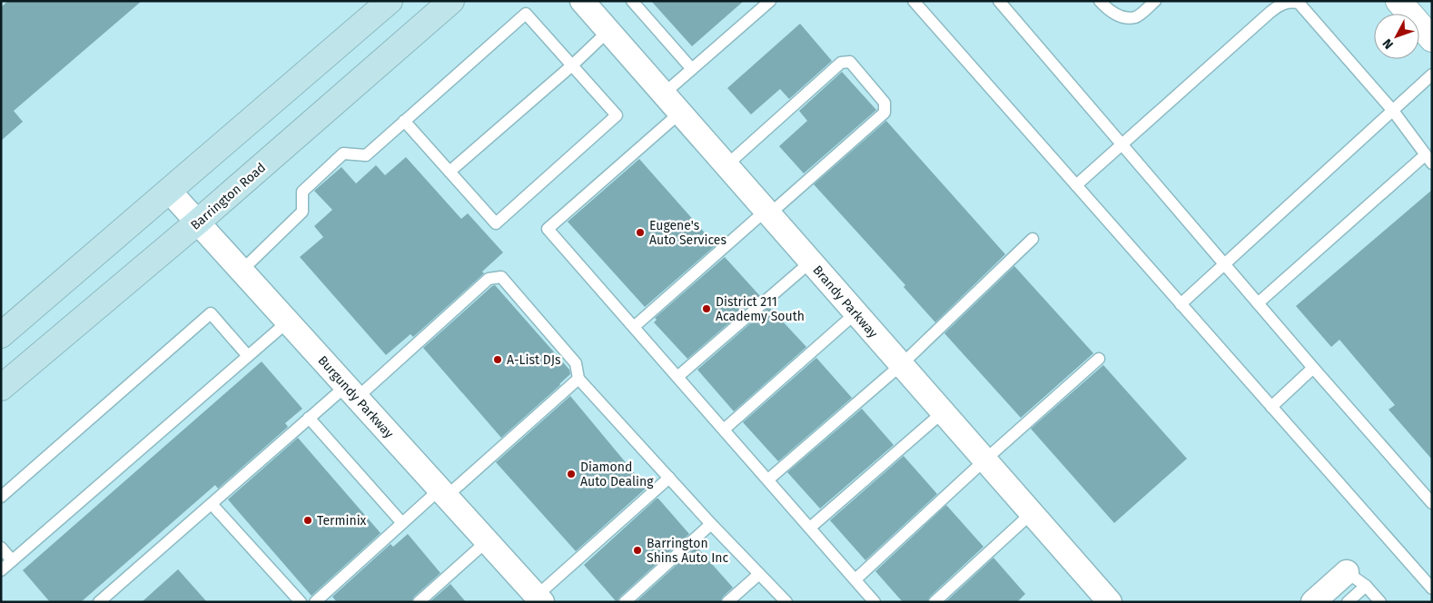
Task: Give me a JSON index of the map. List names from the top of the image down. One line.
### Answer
{"streets":{"main road":["Barrington Road"],"street":["Brandy Parkway","Burgundy Parkway"]},"crossings":[["Barrington Road","Burgundy Parkway"]],"places":["Eugene's Auto Services","District 211 Academy South","A-List DJs","Diamond Auto Dealing","Terminix","Barrington Shins Auto Inc"],"north":"bottom left"}
